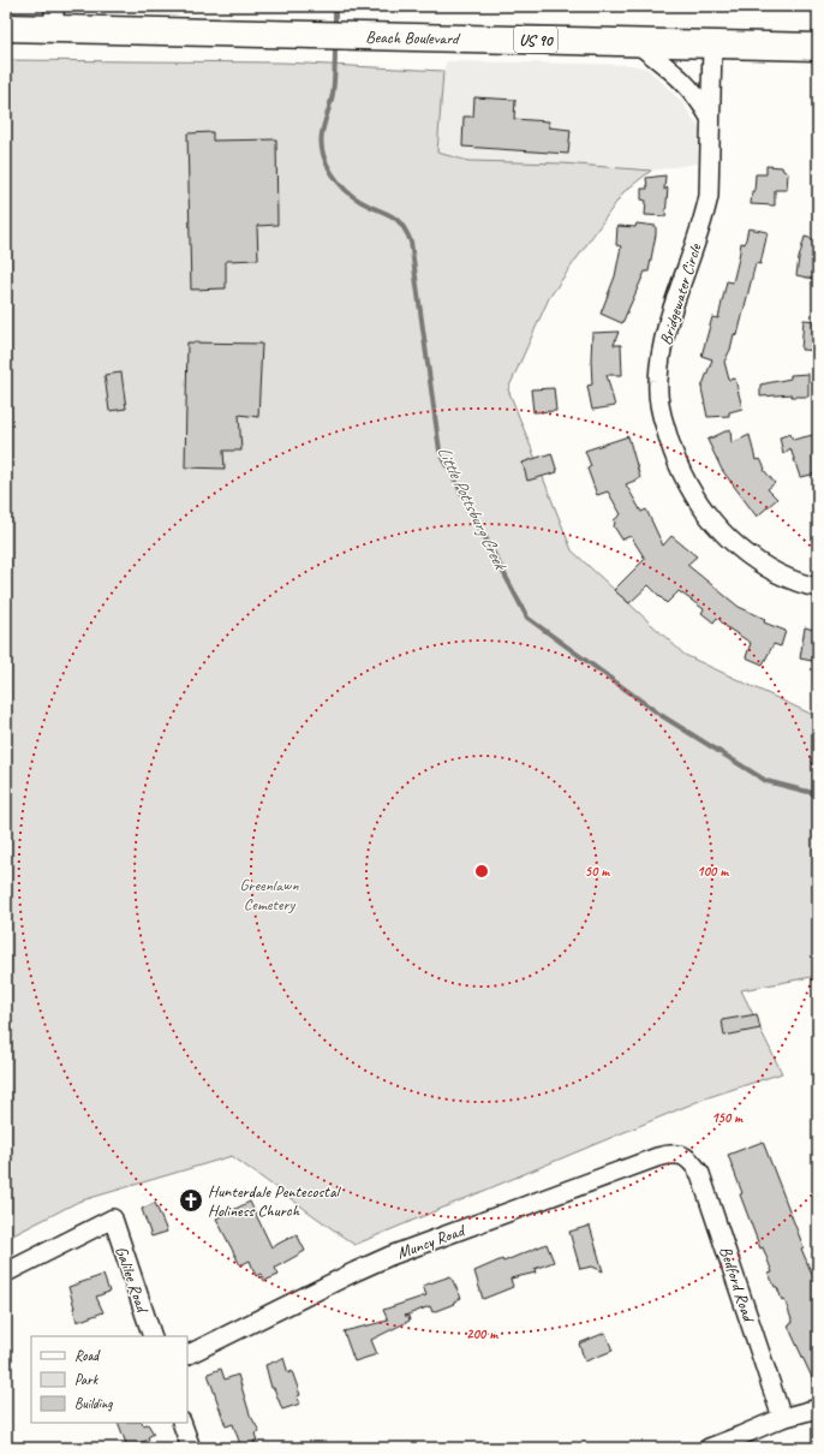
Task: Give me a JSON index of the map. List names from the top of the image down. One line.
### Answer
{"streets":{"highway":["Beach Boulevard","US 90"],"street":["Bridgewater Circle","Muncy Road","Galilee Road","Bedford Road"]},"crossings":[["Beach Boulevard","Bridgewater Circle"],["Muncy Road","Bedford Road"]],"water":["Little Pottsburg Creek"],"parks":["Greenlawn Cemetery"],"places":{"church":["Hunterdale Pentecostal Holiness Church"]},"legend":["Road","Park","Building"],"rings":["50 m","100 m","150 m","200 m"]}
